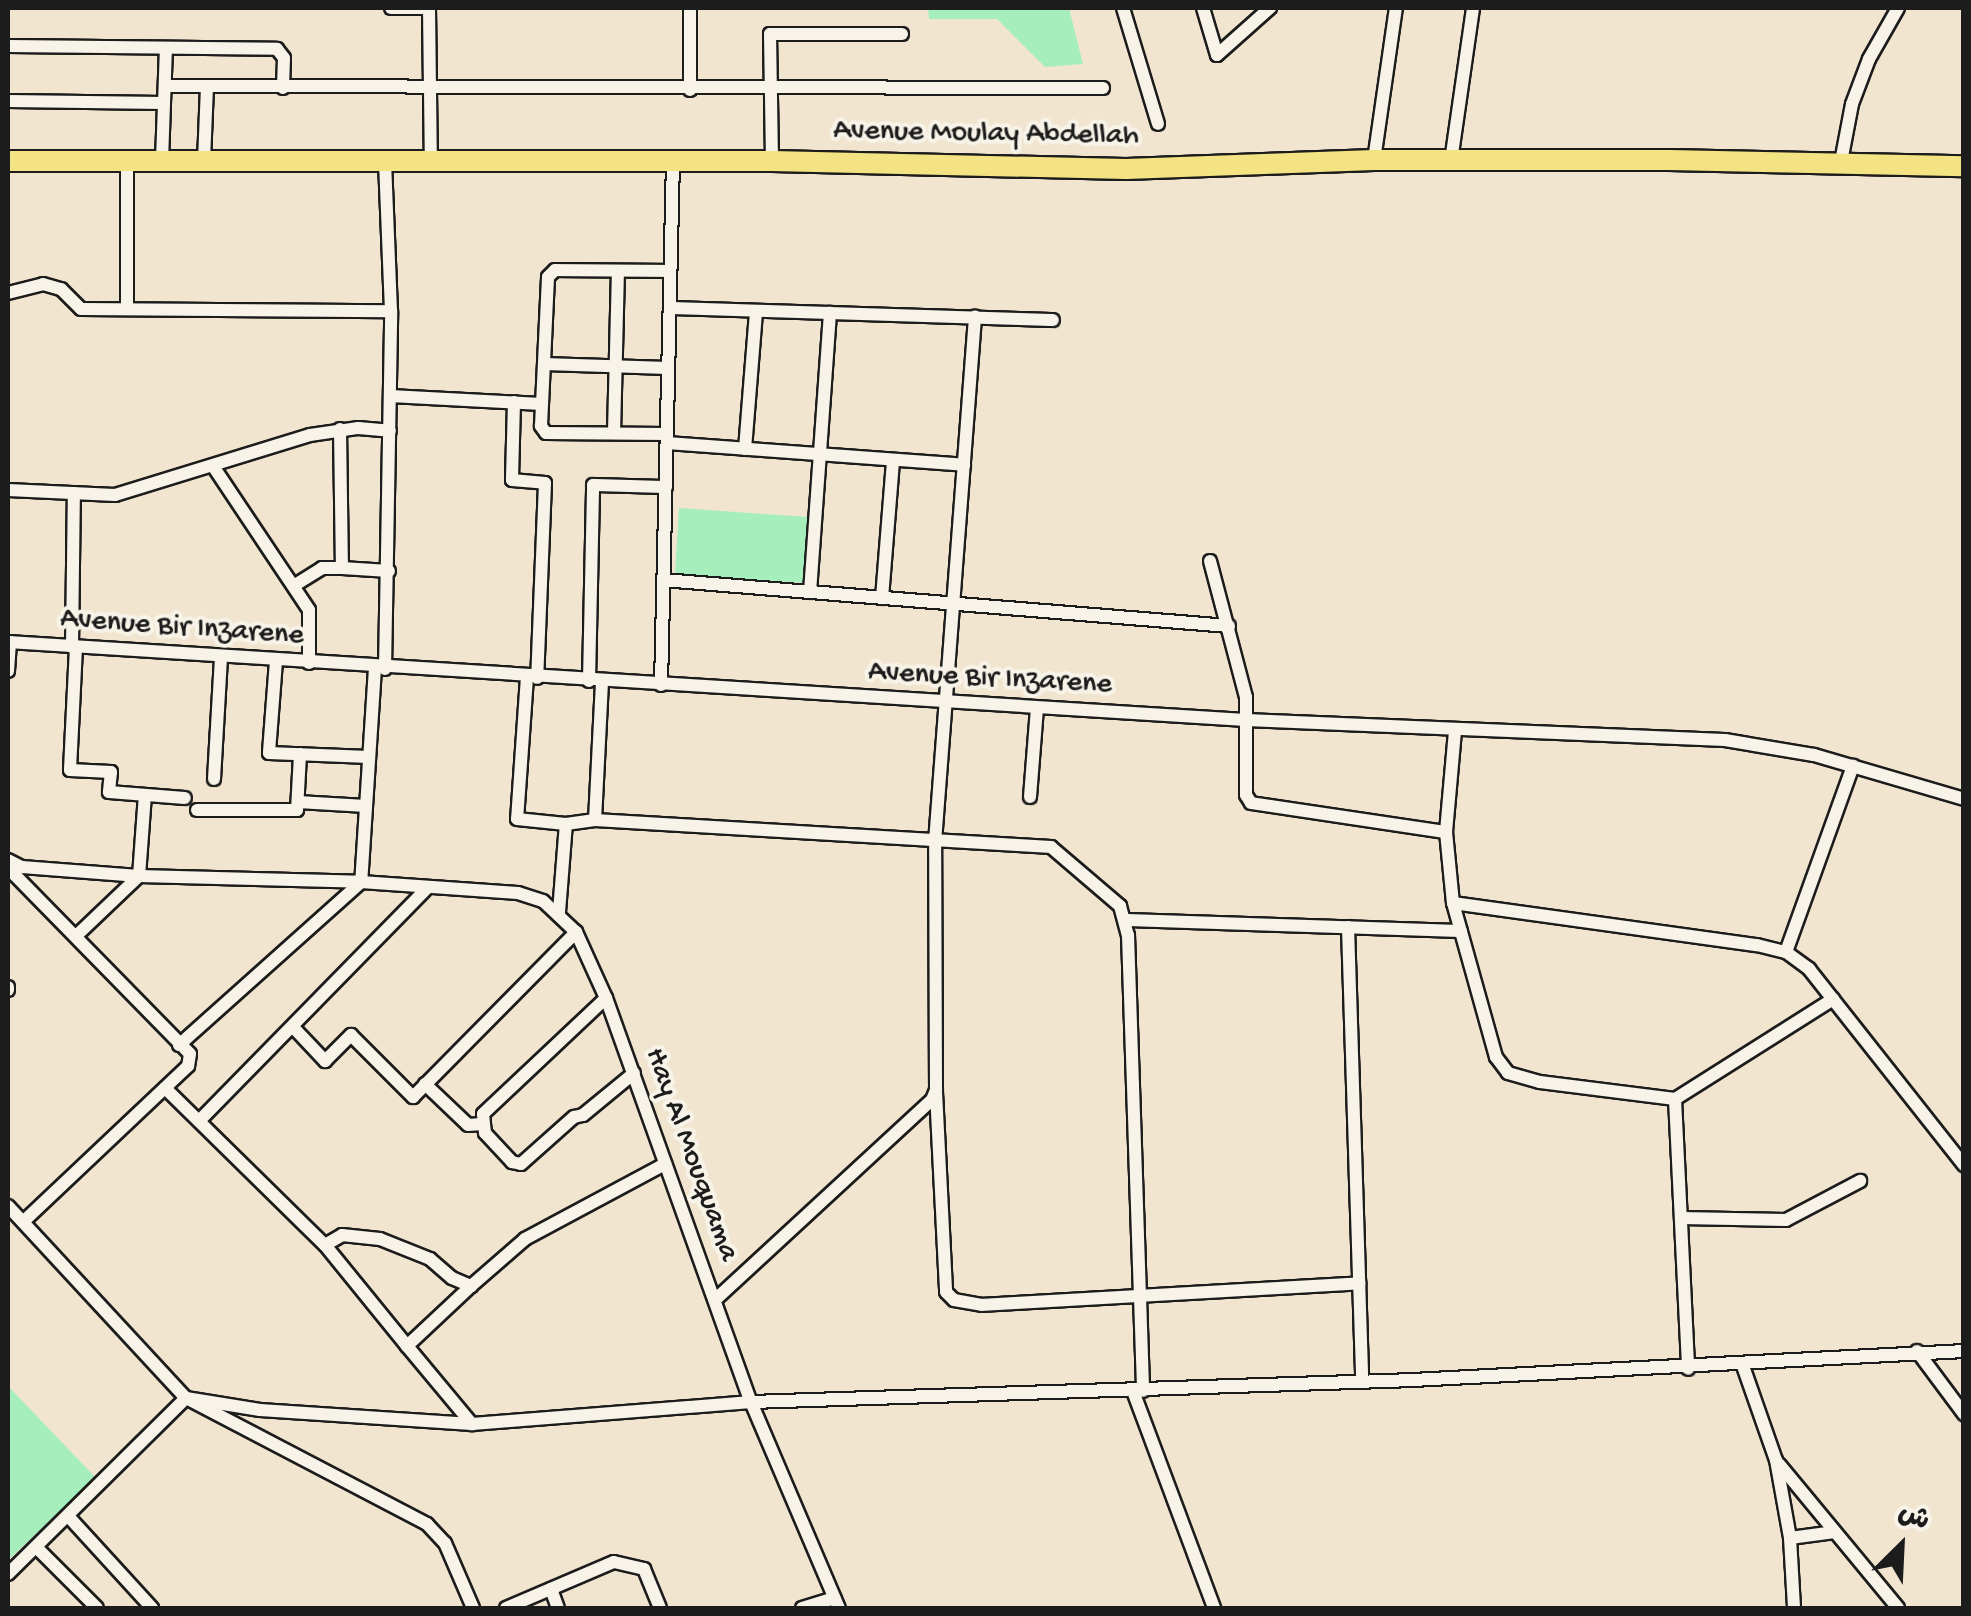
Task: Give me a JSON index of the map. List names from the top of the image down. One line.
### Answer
{"streets":{"main road":["Avenue Moulay Abdellah"],"street":["Avenue Bir Inzarene","Hay Al Mouquama"]},"north":"top right"}
